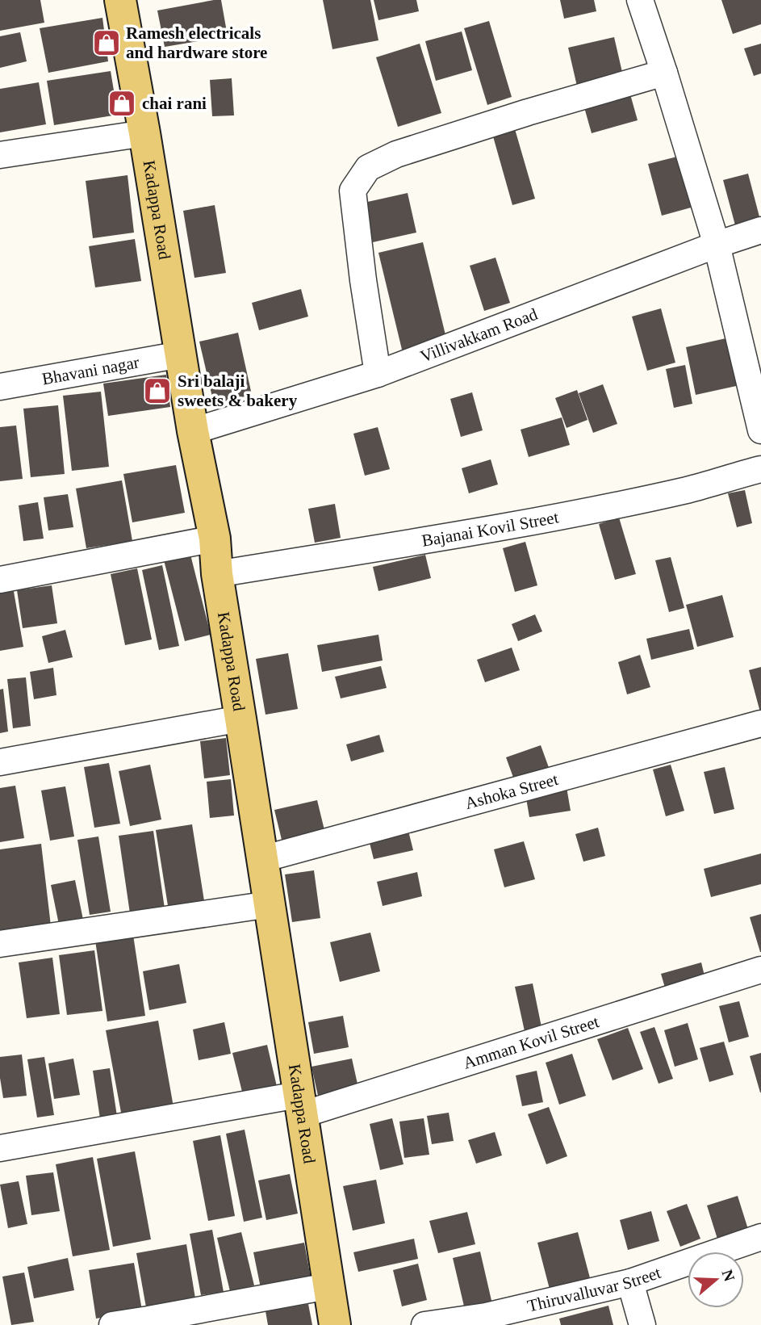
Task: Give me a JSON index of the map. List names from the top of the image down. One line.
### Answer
{"streets":{"main road":["Kadappa Road"],"street":["Villivakkam Road","Bhavani nagar","Bajanai Kovil Street","Ashoka Street","Amman Kovil Street","Thiruvalluvar Street"]},"crossings":[["Kadappa Road","Villivakkam Road"],["Kadappa Road","Bhavani nagar"],["Kadappa Road","Bajanai Kovil Street"],["Kadappa Road","Ashoka Street"],["Kadappa Road","Amman Kovil Street"]],"places":{"shop":["Ramesh electricals and hardware store","chai rani","Sri balaji sweets & bakery"]},"north":"right"}
